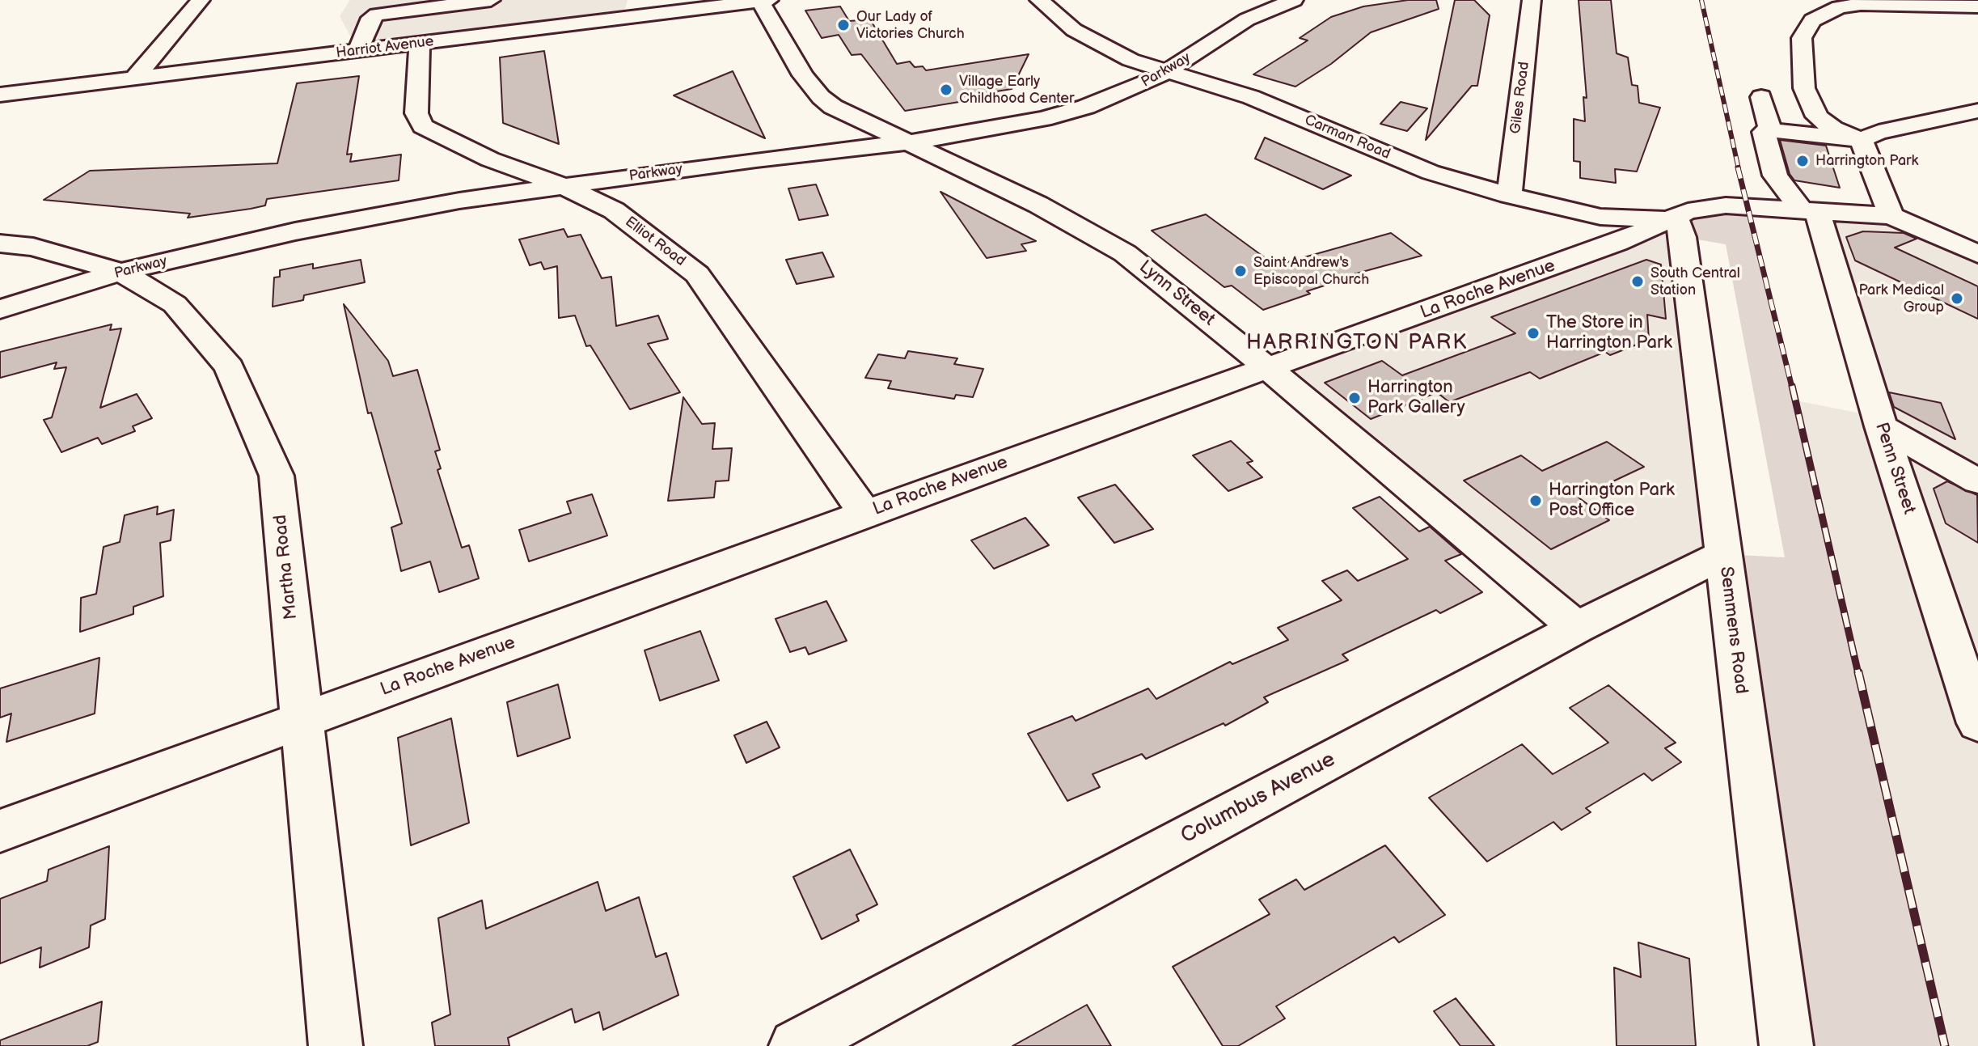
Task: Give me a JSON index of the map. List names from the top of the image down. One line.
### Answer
{"streets":{"street":["Harriot Avenue","Parkway","Giles Road","Carman Road","Elliot Road","La Roche Avenue","Lynn Street","Penn Street","Martha Road","Semmens Road","Columbus Avenue"]},"crossings":[["Harriot Avenue","Elliot Road"],["Harriot Avenue","Lynn Street"],["Parkway","Carman Road"],["Parkway","Elliot Road"],["Parkway","Lynn Street"],["Parkway","Martha Road"],["Giles Road","Carman Road"],["Carman Road","La Roche Avenue"],["Carman Road","Semmens Road"],["Elliot Road","La Roche Avenue"],["La Roche Avenue","Lynn Street"],["La Roche Avenue","Penn Street"],["La Roche Avenue","Martha Road"],["La Roche Avenue","Semmens Road"],["Lynn Street","Columbus Avenue"],["Semmens Road","Columbus Avenue"]],"districts":["HARRINGTON PARK"],"places":["Our Lady of Victories Church","Village Early Childhood Center","Harrington Park","Saint Andrew's Episcopal Church","South Central Station","Park Medical Group","The Store in Harrington Park","Harrington Park Gallery","Harrington Park Post Office"]}
